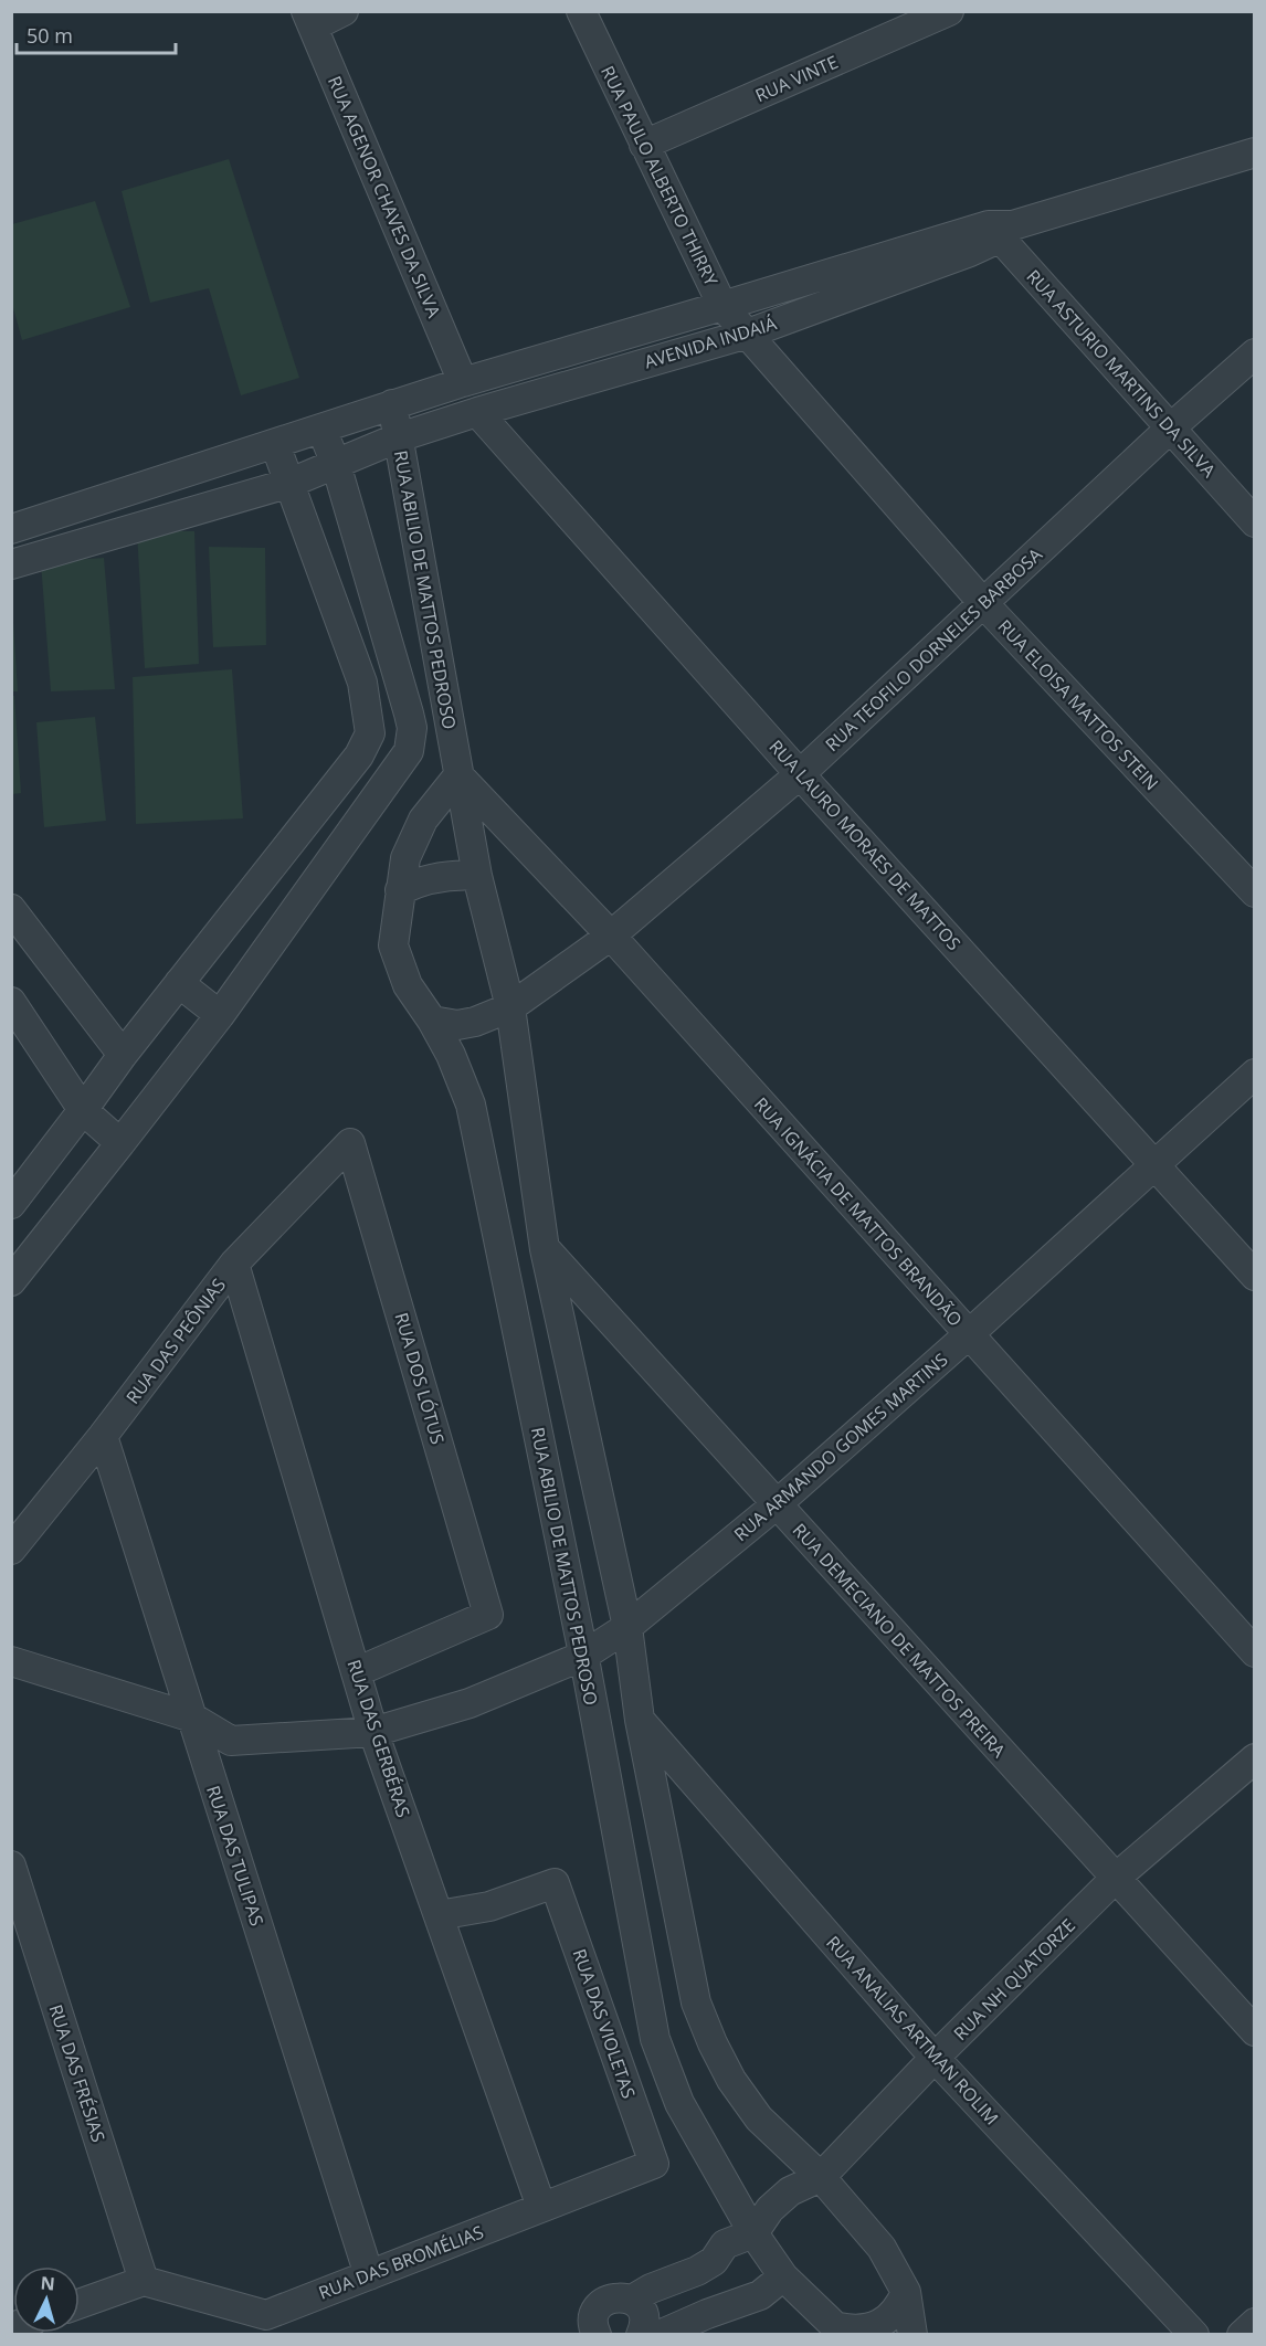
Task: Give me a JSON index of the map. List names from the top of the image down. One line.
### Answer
{"streets":{"street":["RUA VINTE","RUA PAULO ALBERTO THIRRY","RUA AGENOR CHAVES DA SILVA","AVENIDA INDAIÁ","RUA ASTURIO MARTINS DA SILVA","RUA ABILIO DE MATTOS PEDROSO","RUA TEOFILO DORNELES BARBOSA","RUA ELOISA MATTOS STEIN","RUA LAURO MORAES DE MATTOS","RUA IGNÁCIA DE MATTOS BRANDÃO","RUA DAS PEÔNIAS","RUA DOS LÓTUS","RUA ARMANDO GOMES MARTINS","RUA DEMECIANO DE MATTOS PREIRA","RUA DAS GERBÉRAS","RUA DAS TULIPAS","RUA NH QUATORZE","RUA DAS VIOLETAS","RUA ANALIAS ARTMAN ROLIM","RUA DAS FRÉSIAS","RUA DAS BROMÉLIAS"]},"crossings":[["RUA VINTE","RUA PAULO ALBERTO THIRRY"],["RUA PAULO ALBERTO THIRRY","AVENIDA INDAIÁ"],["RUA PAULO ALBERTO THIRRY","RUA ELOISA MATTOS STEIN"],["RUA AGENOR CHAVES DA SILVA","AVENIDA INDAIÁ"],["AVENIDA INDAIÁ","RUA ASTURIO MARTINS DA SILVA"],["AVENIDA INDAIÁ","RUA ABILIO DE MATTOS PEDROSO"],["AVENIDA INDAIÁ","RUA ELOISA MATTOS STEIN"],["AVENIDA INDAIÁ","RUA LAURO MORAES DE MATTOS"],["RUA ASTURIO MARTINS DA SILVA","RUA TEOFILO DORNELES BARBOSA"],["RUA ABILIO DE MATTOS PEDROSO","RUA TEOFILO DORNELES BARBOSA"],["RUA ABILIO DE MATTOS PEDROSO","RUA IGNÁCIA DE MATTOS BRANDÃO"],["RUA ABILIO DE MATTOS PEDROSO","RUA ARMANDO GOMES MARTINS"],["RUA ABILIO DE MATTOS PEDROSO","RUA DEMECIANO DE MATTOS PREIRA"],["RUA ABILIO DE MATTOS PEDROSO","RUA NH QUATORZE"],["RUA ABILIO DE MATTOS PEDROSO","RUA ANALIAS ARTMAN ROLIM"],["RUA TEOFILO DORNELES BARBOSA","RUA ELOISA MATTOS STEIN"],["RUA TEOFILO DORNELES BARBOSA","RUA LAURO MORAES DE MATTOS"],["RUA TEOFILO DORNELES BARBOSA","RUA IGNÁCIA DE MATTOS BRANDÃO"],["RUA LAURO MORAES DE MATTOS","RUA ARMANDO GOMES MARTINS"],["RUA IGNÁCIA DE MATTOS BRANDÃO","RUA ARMANDO GOMES MARTINS"],["RUA DAS PEÔNIAS","RUA DOS LÓTUS"],["RUA DAS PEÔNIAS","RUA DAS GERBÉRAS"],["RUA DAS PEÔNIAS","RUA DAS TULIPAS"],["RUA DOS LÓTUS","RUA DAS GERBÉRAS"],["RUA ARMANDO GOMES MARTINS","RUA DEMECIANO DE MATTOS PREIRA"],["RUA ARMANDO GOMES MARTINS","RUA DAS GERBÉRAS"],["RUA ARMANDO GOMES MARTINS","RUA DAS TULIPAS"],["RUA DEMECIANO DE MATTOS PREIRA","RUA NH QUATORZE"],["RUA DAS GERBÉRAS","RUA DAS VIOLETAS"],["RUA DAS GERBÉRAS","RUA DAS BROMÉLIAS"],["RUA DAS TULIPAS","RUA DAS BROMÉLIAS"],["RUA NH QUATORZE","RUA ANALIAS ARTMAN ROLIM"],["RUA DAS VIOLETAS","RUA DAS BROMÉLIAS"],["RUA DAS FRÉSIAS","RUA DAS BROMÉLIAS"]],"scale_bar":"50 m","north":"top"}
